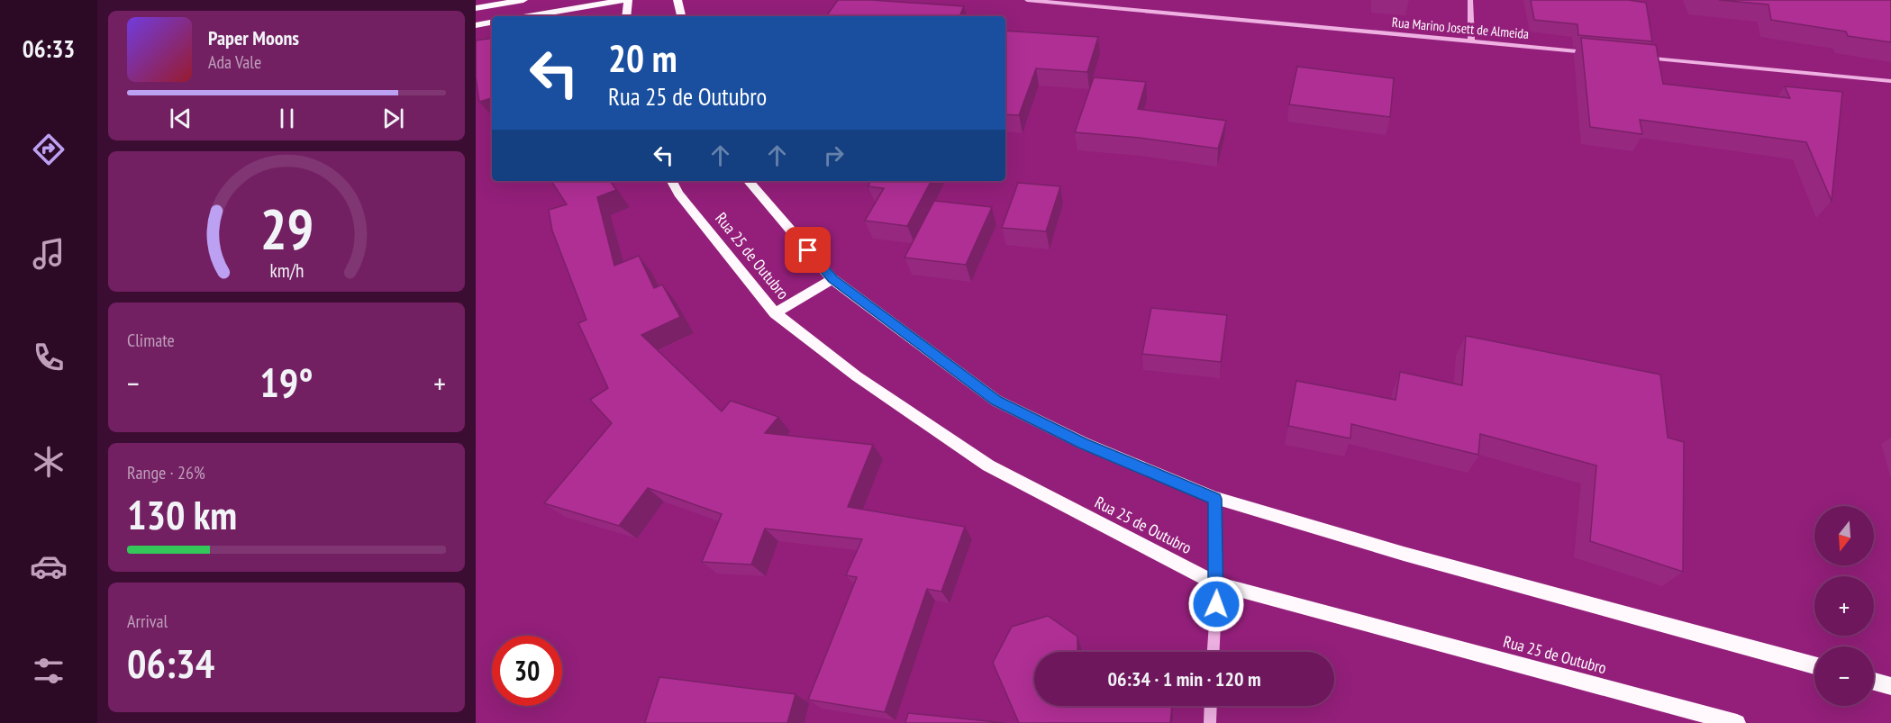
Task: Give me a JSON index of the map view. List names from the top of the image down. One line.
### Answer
{"streets":{"main road":["Rua 25 de Outubro"],"street":["Rua Marino Josett de Almeida"]},"north":"bottom","page":{"tabs":"06:33","turn":["20 m","Rua 25 de Outubro"],"song":["Paper Moons","Ada Vale"],"tile":["Climate",["Range · 26%","130 km"],["Arrival","06:34"]],"heat":["−","19°","+"],"map_buttons":["+","−"],"limit":"30","trip":"06:34 · 1 min · 120 m","gauge":["29","km/h"]}}
